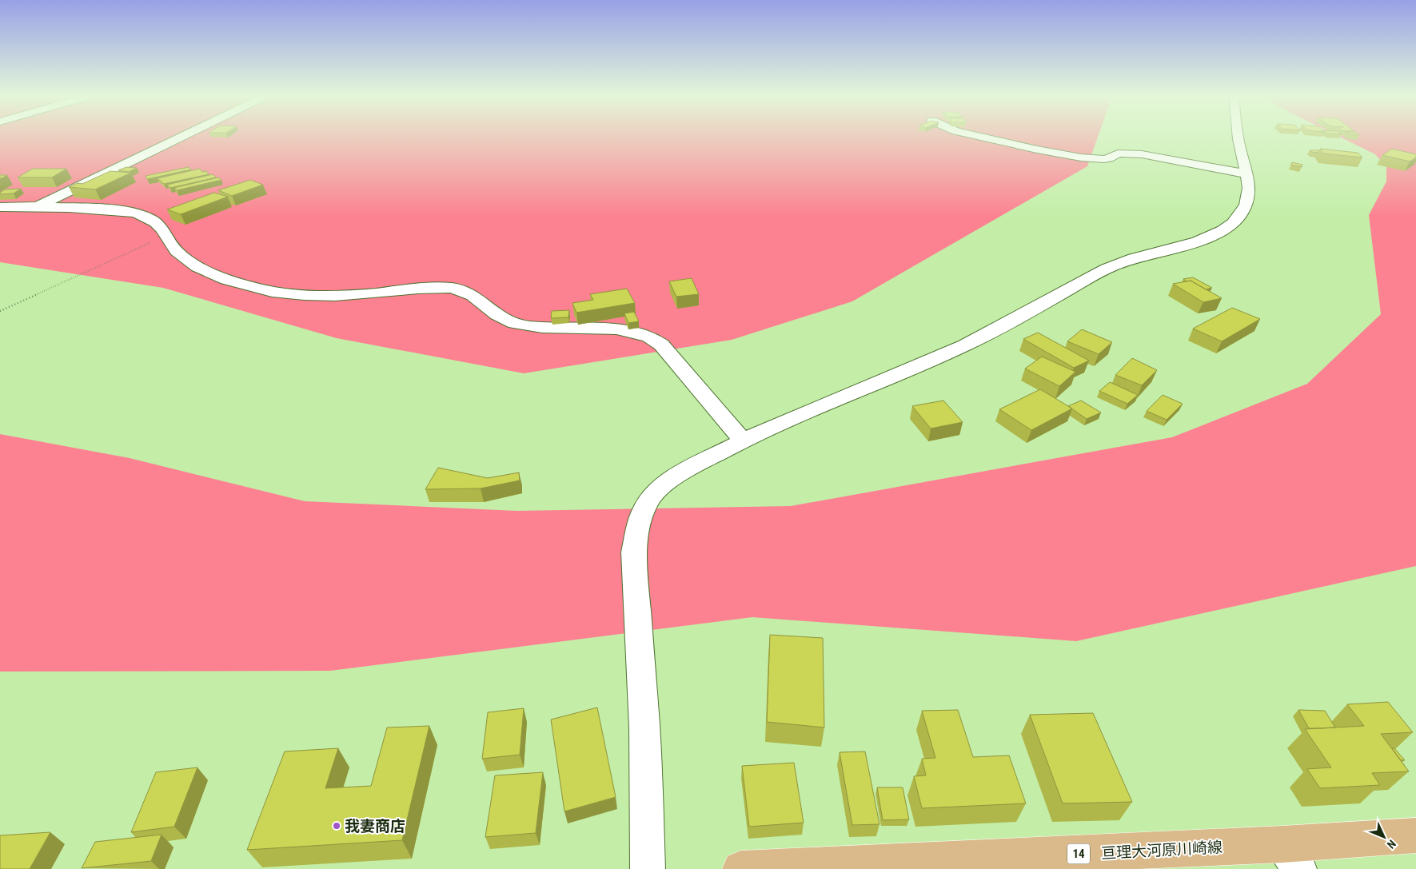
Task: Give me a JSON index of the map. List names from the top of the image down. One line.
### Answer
{"streets":{"main road":["亘理大河原川崎線","14"]},"places":["我妻商店"],"north":"bottom right"}
